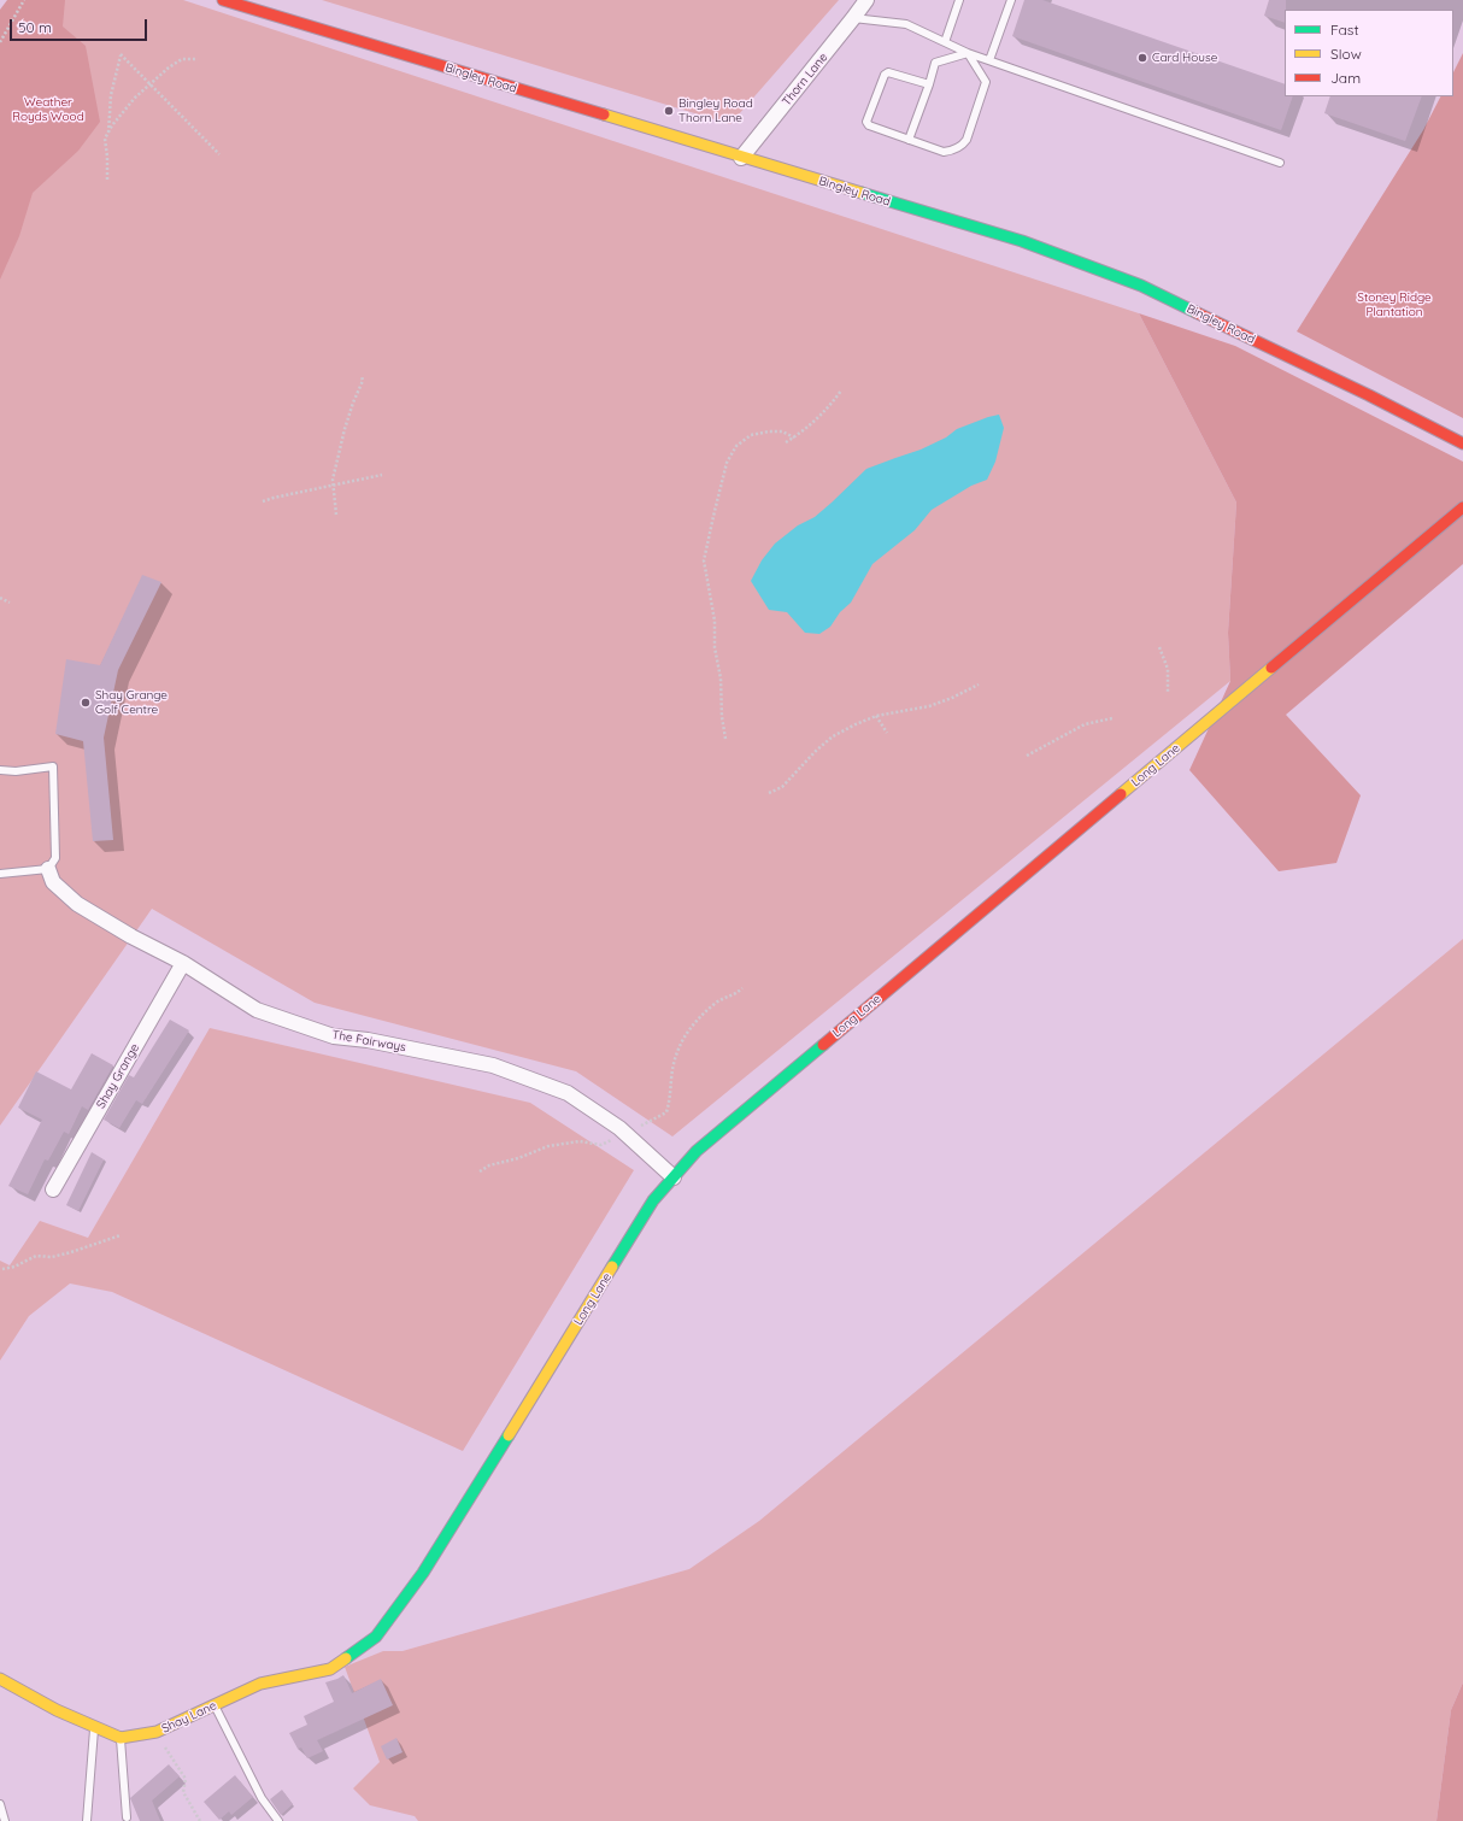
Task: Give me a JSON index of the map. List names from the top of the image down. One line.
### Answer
{"streets":{"street":["Bingley Road","Thorn Lane","Long Lane","The Fairways","Shay Grange","Shay Lane"]},"crossings":[["Bingley Road","Thorn Lane"],["Long Lane","The Fairways"],["Long Lane","Shay Lane"],["The Fairways","Shay Grange"]],"parks":["Weather Royds Wood","Stoney Ridge Plantation"],"places":["Card House","Bingley Road Thorn Lane","Shay Grange Golf Centre"],"legend":["Fast","Slow","Jam"],"scale_bar":"50 m"}
